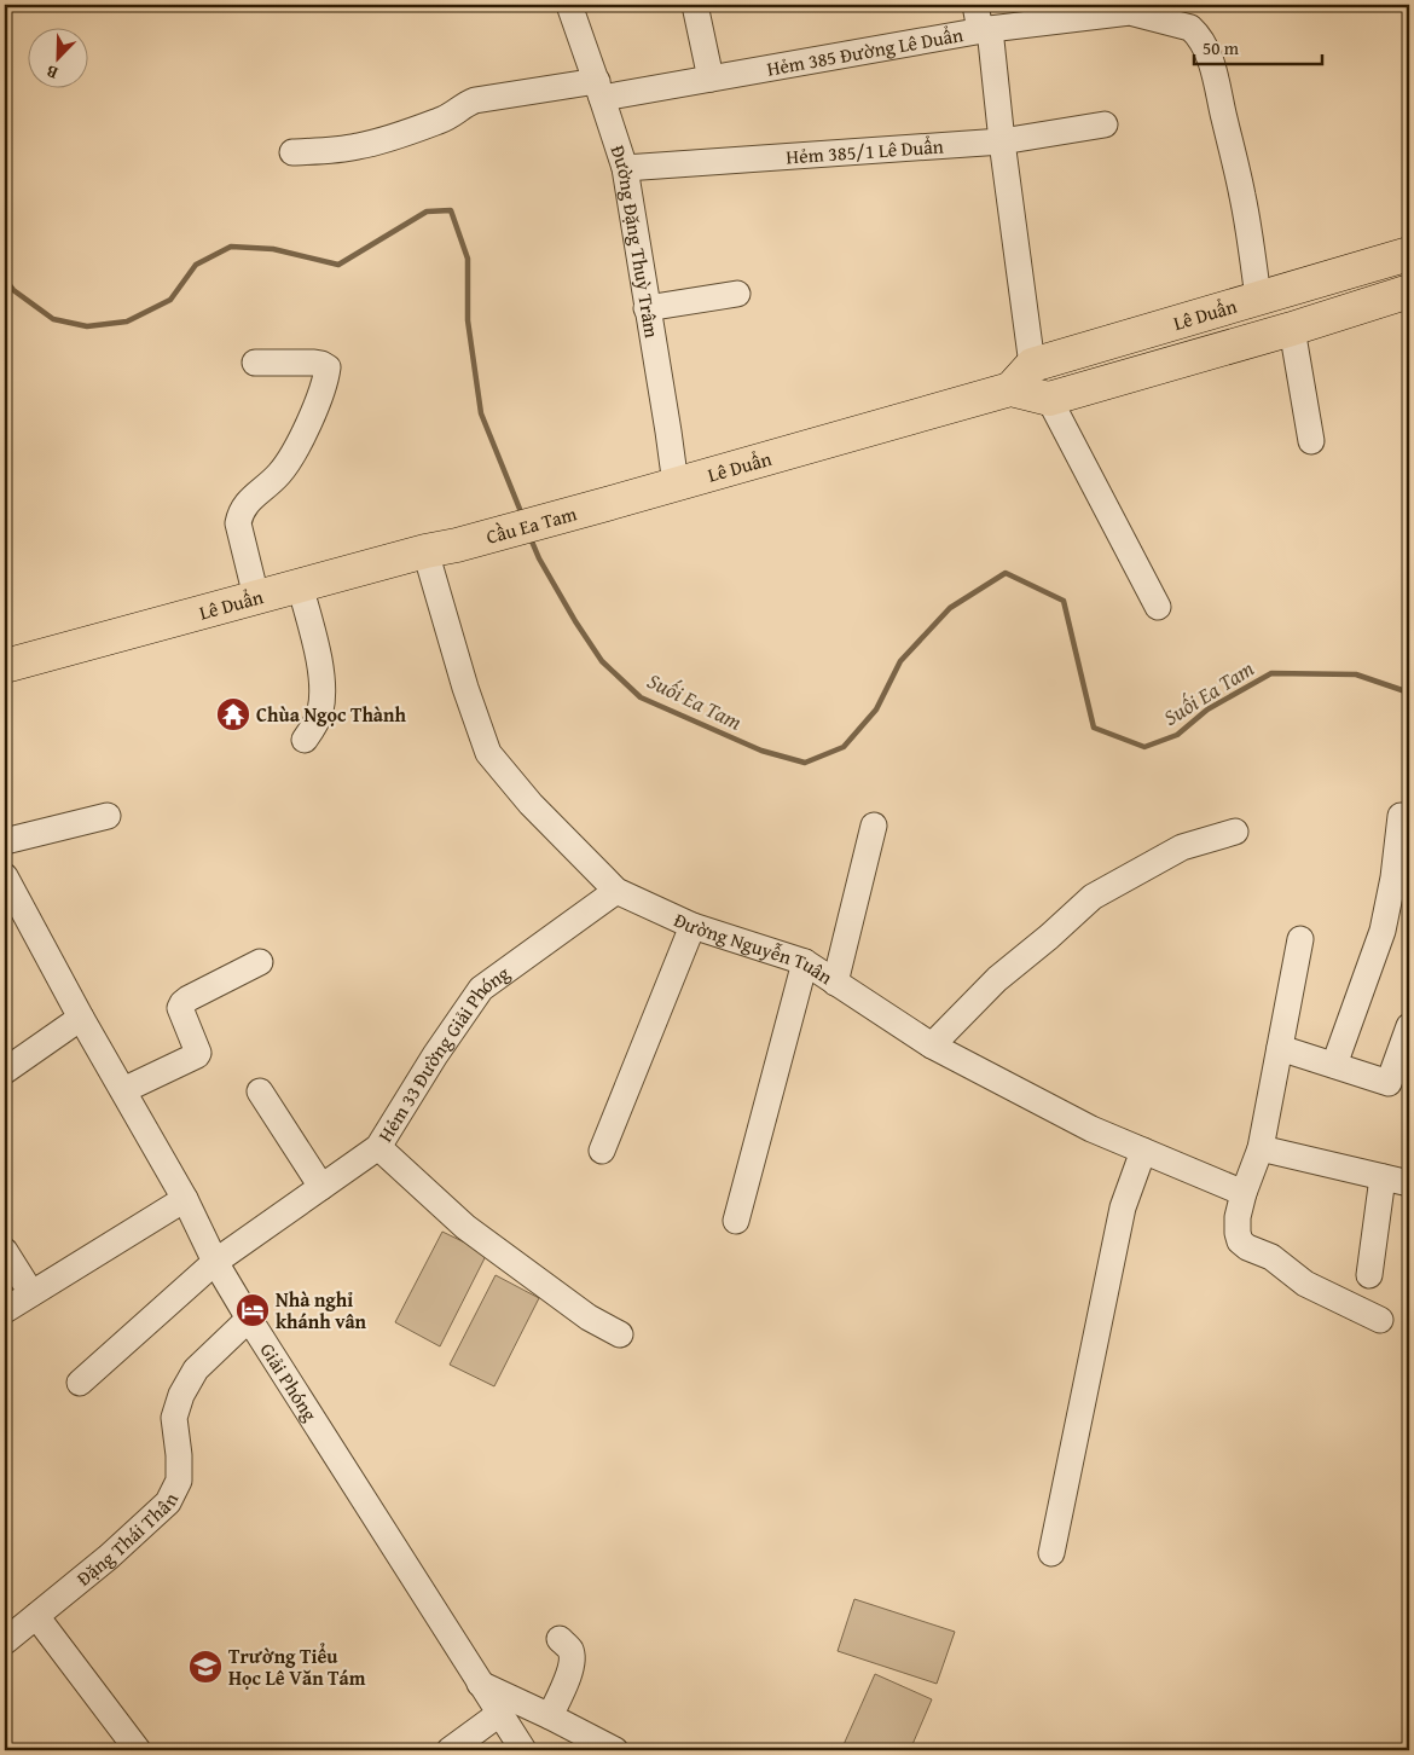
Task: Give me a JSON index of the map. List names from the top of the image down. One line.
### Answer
{"streets":{"main road":["Lê Duẩn","Cầu Ea Tam"],"street":["Hẻm 385 Đường Lê Duẩn","Hẻm 385/1 Lê Duẩn","Đường Đặng Thuỳ Trâm","Đường Nguyễn Tuân","Hẻm 33 Đường Giải Phóng","Giải Phóng","Đặng Thái Thân"]},"crossings":[["Hẻm 385 Đường Lê Duẩn","Đường Đặng Thuỳ Trâm"],["Hẻm 385 Đường Lê Duẩn","Lê Duẩn"],["Hẻm 385/1 Lê Duẩn","Đường Đặng Thuỳ Trâm"],["Đường Đặng Thuỳ Trâm","Lê Duẩn"],["Lê Duẩn","Cầu Ea Tam"],["Lê Duẩn","Đường Nguyễn Tuân"],["Cầu Ea Tam","Đường Nguyễn Tuân"],["Đường Nguyễn Tuân","Hẻm 33 Đường Giải Phóng"],["Hẻm 33 Đường Giải Phóng","Giải Phóng"],["Giải Phóng","Đặng Thái Thân"]],"water":["Suối Ea Tam"],"places":{"temple":["Chùa Ngọc Thành"],"hotel":["Nhà nghỉ khánh vân"],"school or university":["Trường Tiểu Học Lê Văn Tám"]},"scale_bar":"50 m","north":"bottom left"}
